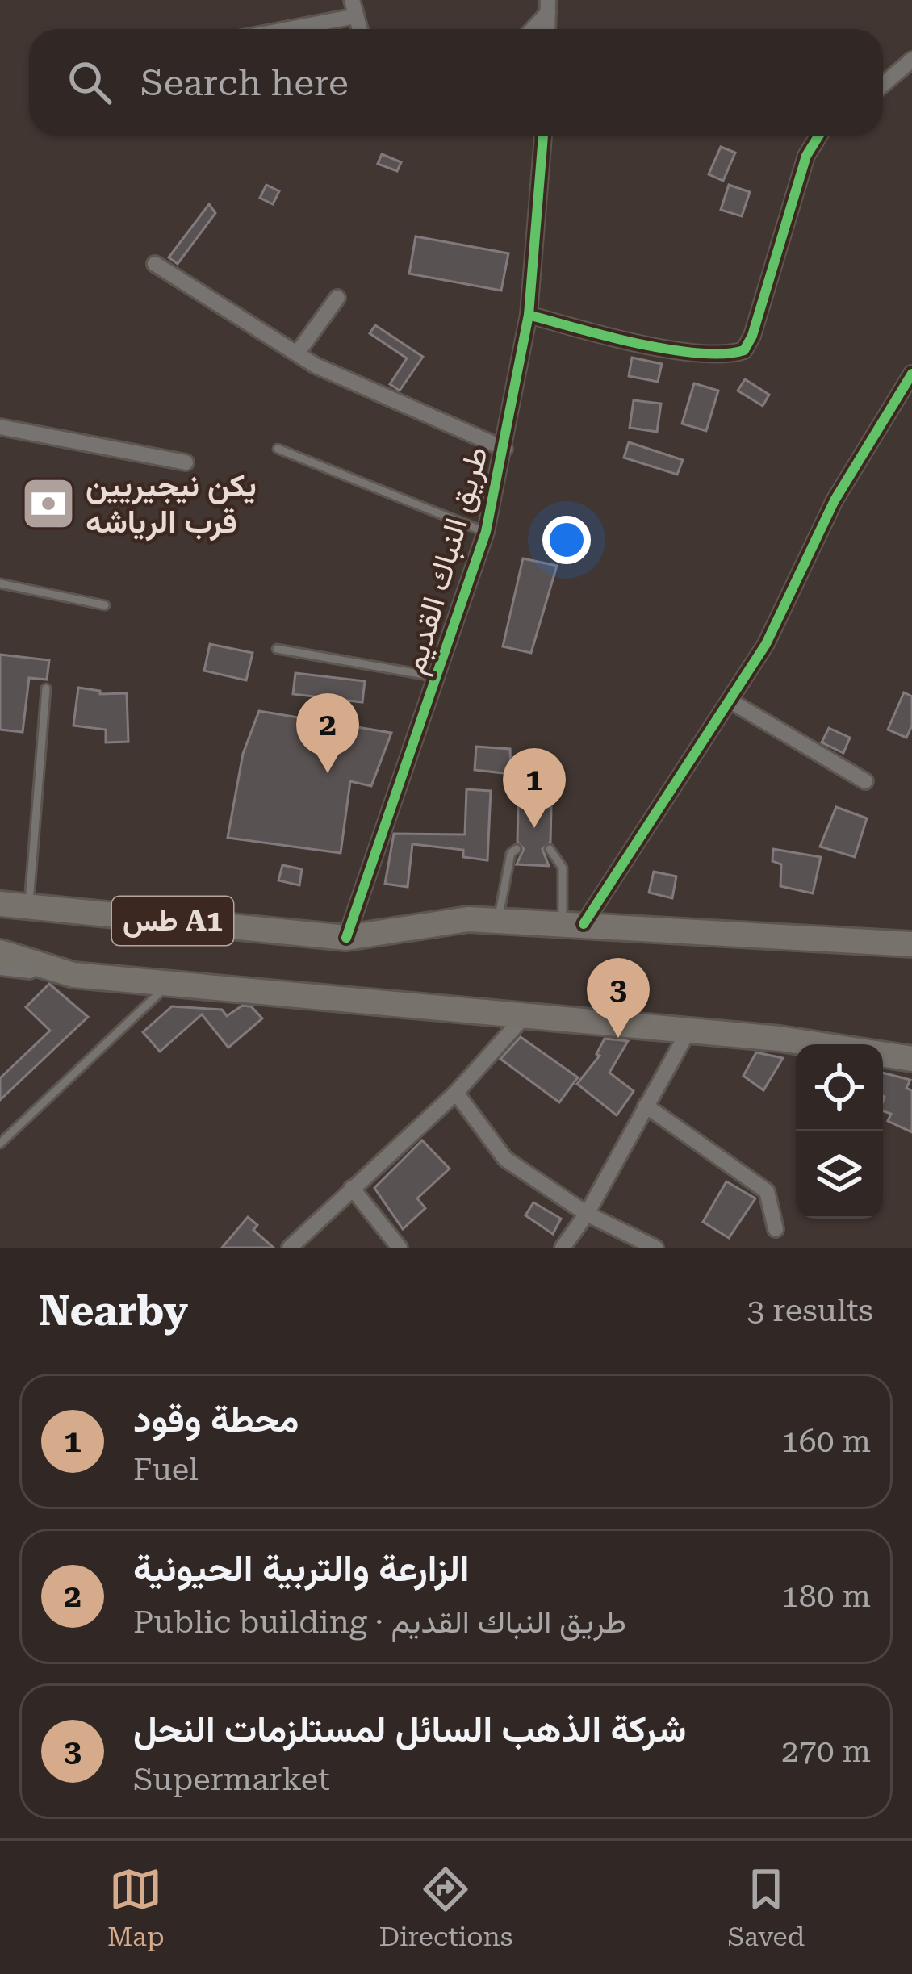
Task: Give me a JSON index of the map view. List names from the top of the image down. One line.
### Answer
{"streets":{"highway":["طس A1"],"street":["طريق النباك القديم"]},"crossings":[["طريق النباك القديم","طس A1"]],"places":{"bank":["يكن نيجيريين قرب الرياشه"]},"page":{"search":"Search here","pins":["2","1","3"],"heading":["Nearby","3 results"],"list":[{"mark":"1","name":"محطة وقود","note":"Fuel","value":"160 m"},{"mark":"2","name":"الزارعة والتربية الحيونية","note":"Public building · طريق النباك القديم","value":"180 m"},{"mark":"3","name":"شركة الذهب السائل لمستلزمات النحل","note":"Supermarket","value":"270 m"}],"nav":["Map","Directions","Saved"]}}
